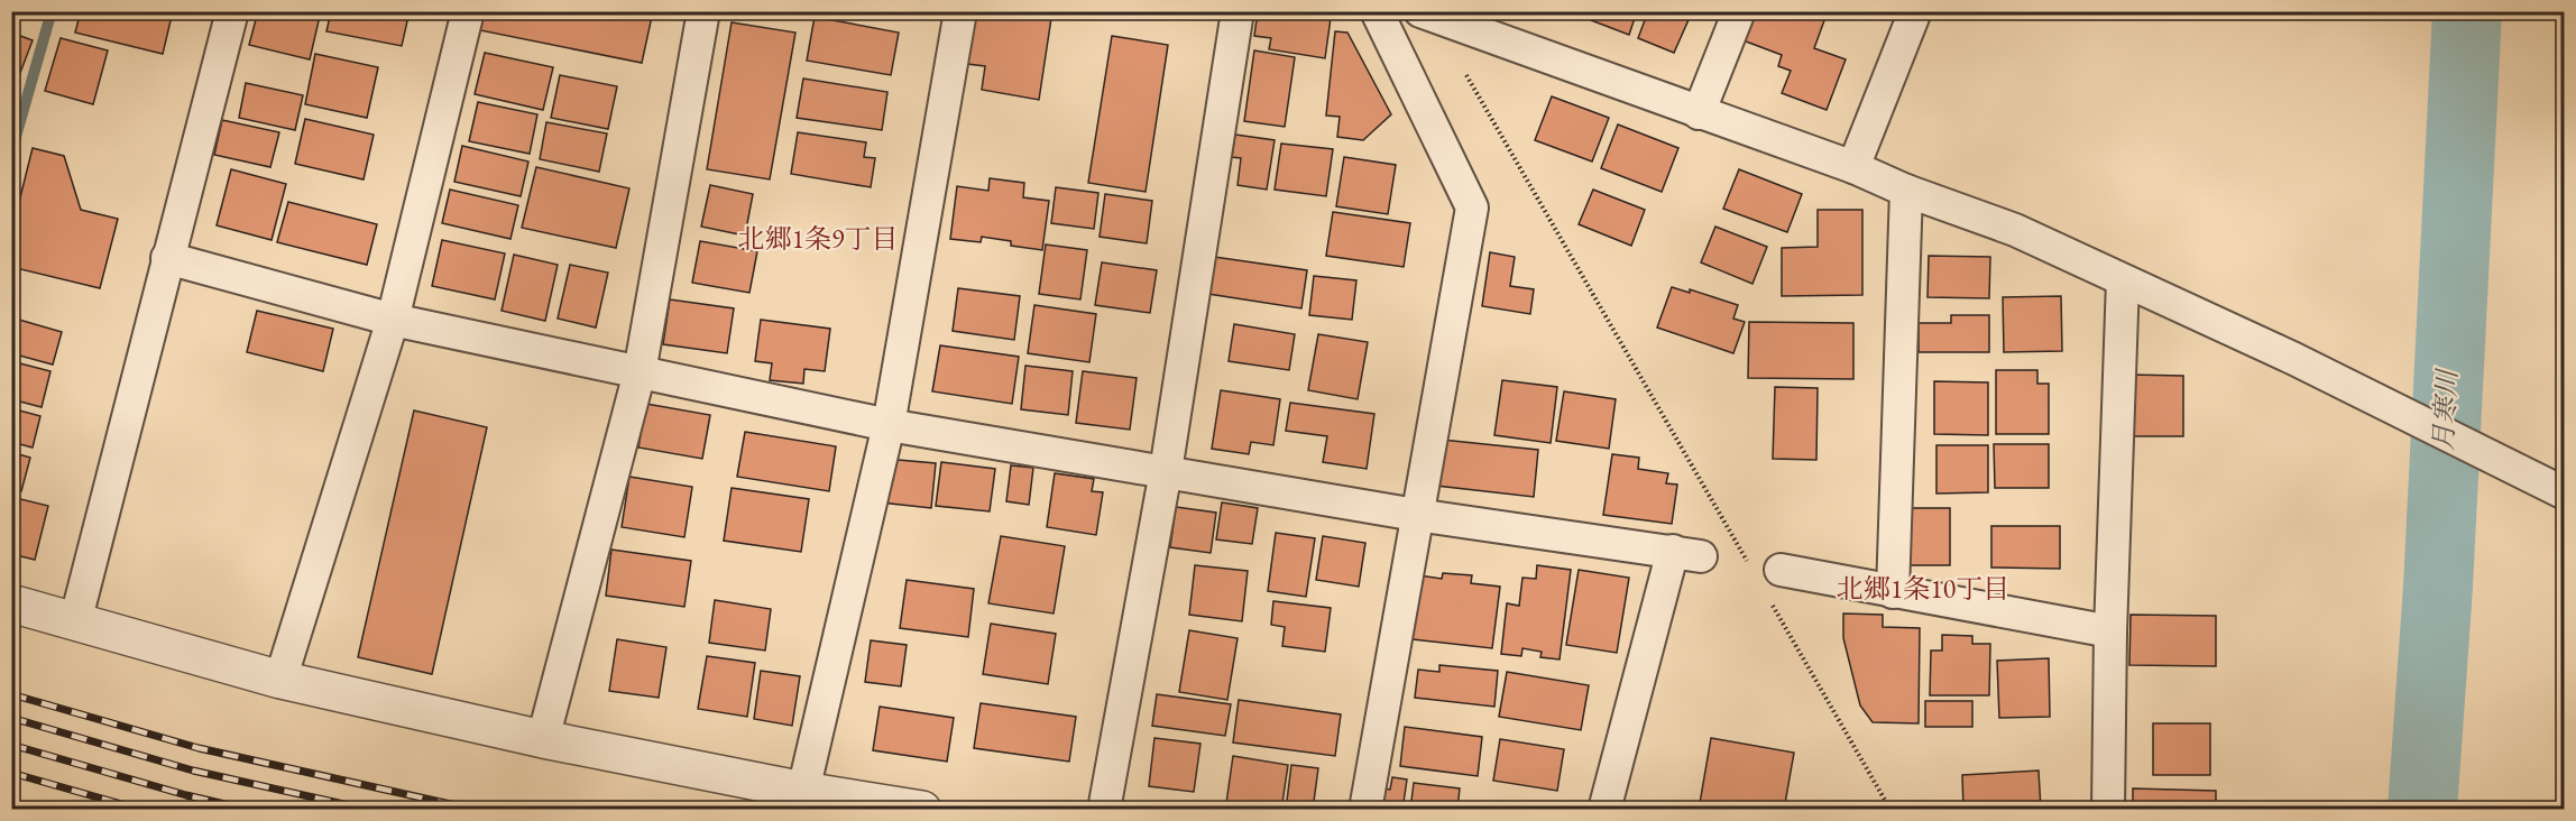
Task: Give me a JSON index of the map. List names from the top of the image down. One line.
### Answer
{"districts":["北郷1条9丁目","北郷1条10丁目"],"water":["月寒川"]}
